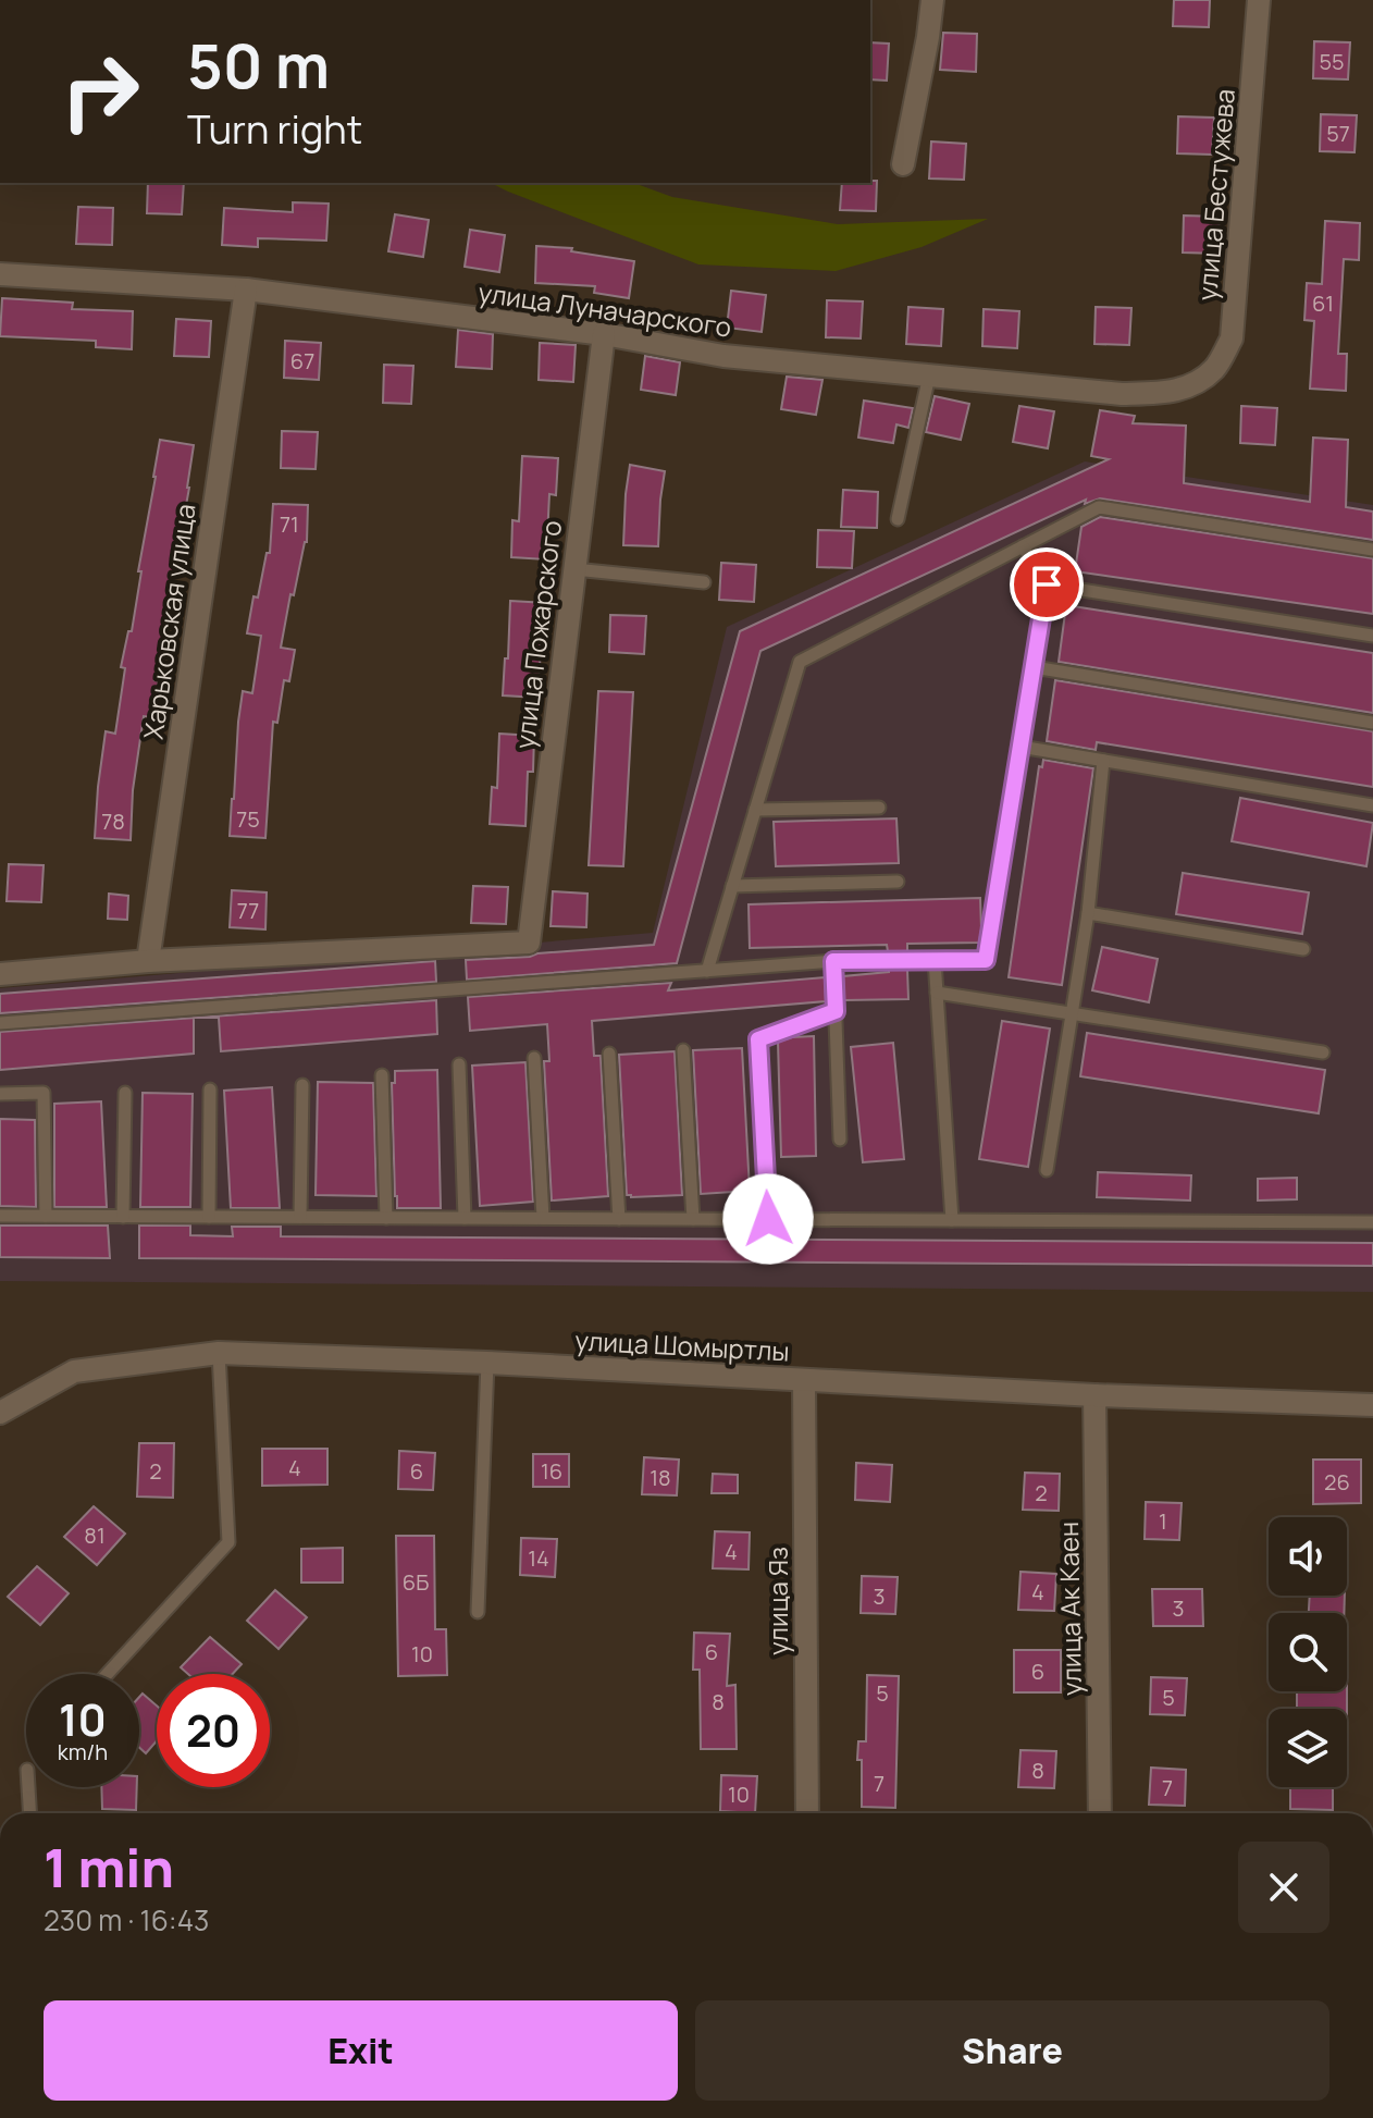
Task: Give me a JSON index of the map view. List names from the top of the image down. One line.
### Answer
{"streets":{"street":["улица Бестужева","улица Луначарского","Харьковская улица","улица Пожарского","улица Шомыртлы","улица Яз","улица Ак Каен"]},"crossings":[["улица Бестужева","улица Луначарского"],["улица Луначарского","Харьковская улица"],["улица Луначарского","улица Пожарского"],["Харьковская улица","улица Пожарского"],["улица Шомыртлы","улица Яз"],["улица Шомыртлы","улица Ак Каен"]],"house_numbers":["55","57","61","67","71","75","78","77","4","2","6","16","18","26","2","1","81","4","14","6Б","4","3","3","6","10","6","5","5","8","8","7","7","10"],"page":{"turn":["50 m","Turn right"],"speed":"10 km/h","limit":"20","heading":["1 min","230 m · 16:43"],"buttons":["Exit","Share"]}}
